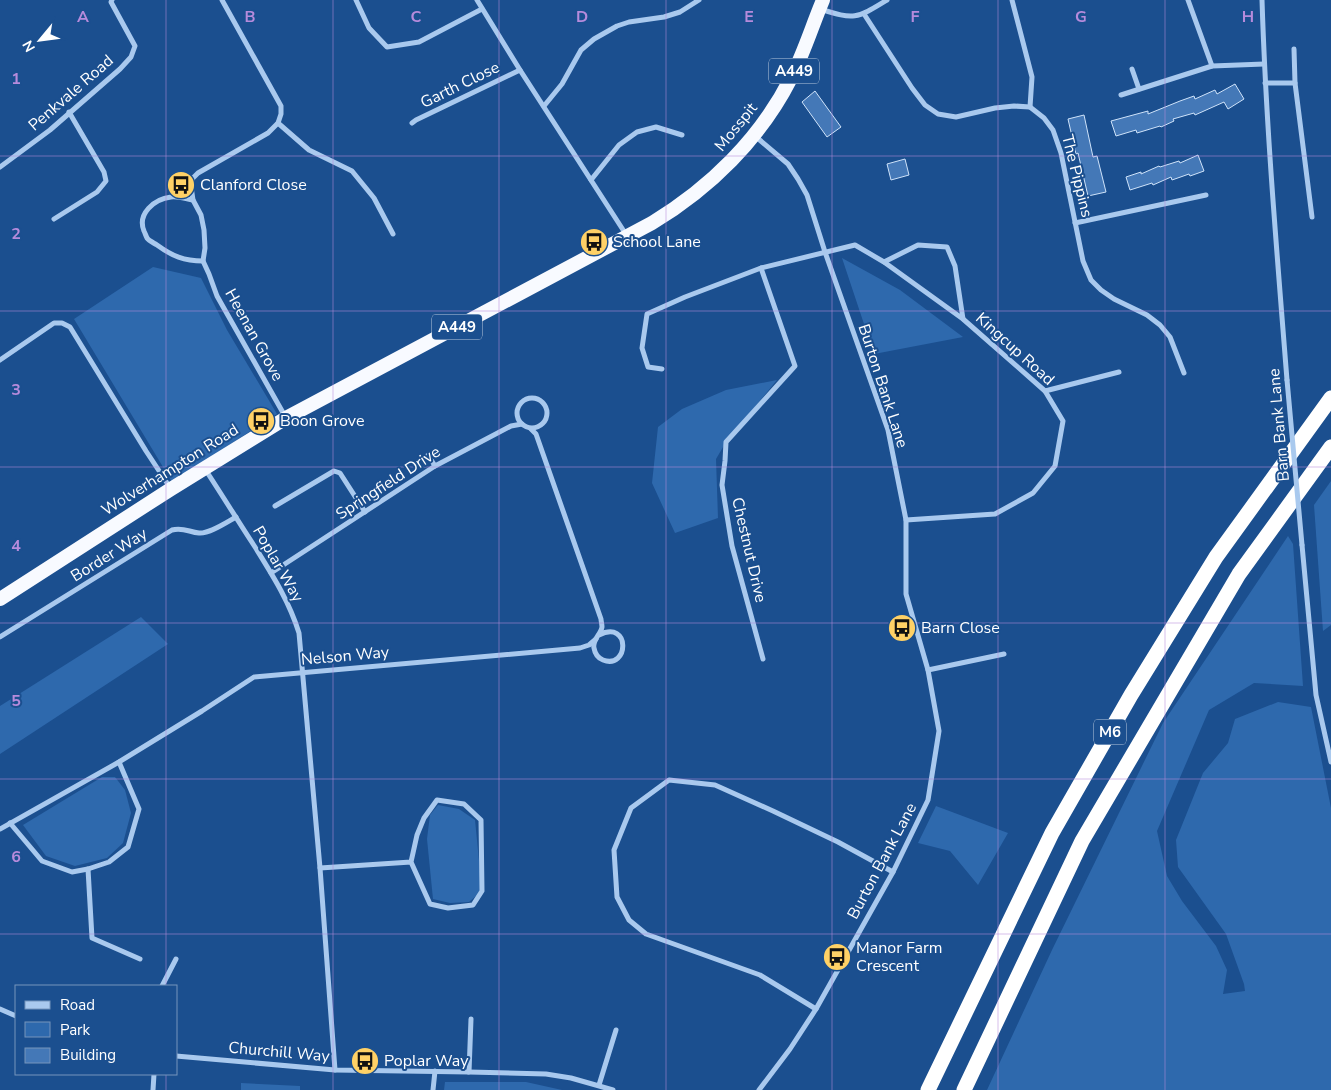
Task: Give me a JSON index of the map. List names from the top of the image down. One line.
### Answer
{"streets":{"highway":["A449","Mosspit","Wolverhampton Road","M6"],"street":["Garth Close","Penkvale Road","The Pippins","Heenan Grove","Kingcup Road","Burton Bank Lane","Barn Bank Lane","Springfield Drive","Chestnut Drive","Border Way","Poplar Way","Nelson Way","Churchill Way"]},"crossings":[["Mosspit","Burton Bank Lane"],["Mosspit","Wolverhampton Road"],["Heenan Grove","Wolverhampton Road"],["Kingcup Road","Burton Bank Lane"],["Kingcup Road","Chestnut Drive"],["Wolverhampton Road","Poplar Way"],["Springfield Drive","Poplar Way"],["Border Way","Poplar Way"],["Poplar Way","Nelson Way"],["Poplar Way","Churchill Way"]],"places":{"bus stop":["Clanford Close","School Lane","Boon Grove","Barn Close","Manor Farm Crescent","Poplar Way"]},"legend":["Road","Park","Building"],"north":"bottom left","grid":{"columns":["A","B","C","D","E","F","G","H"],"rows":["1","2","3","4","5","6"]}}
